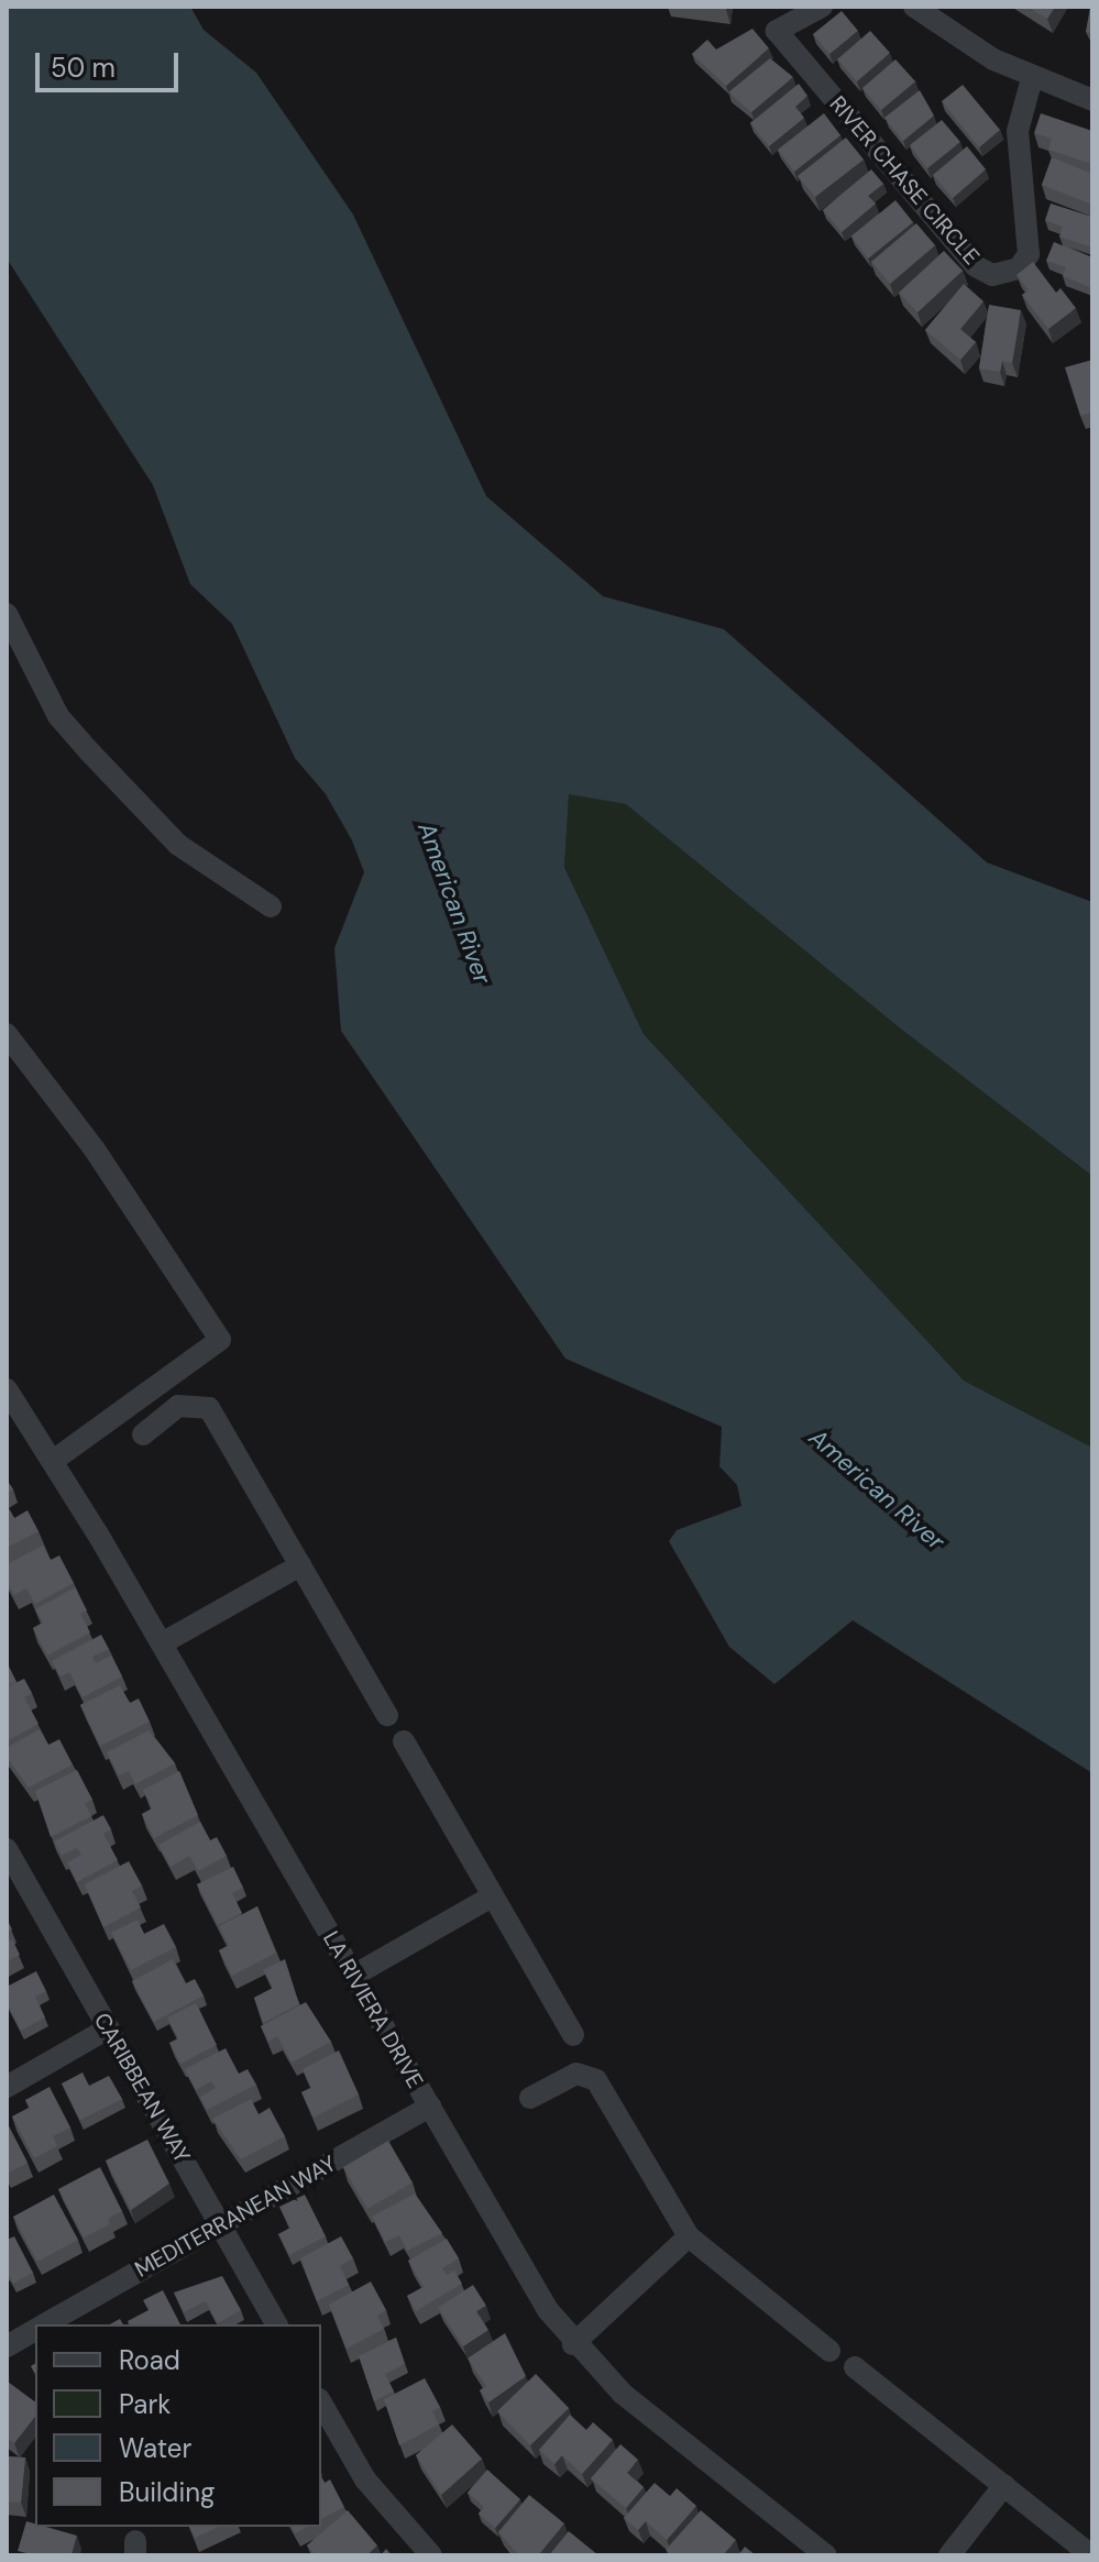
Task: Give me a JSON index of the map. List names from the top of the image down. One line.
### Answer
{"streets":{"street":["RIVER CHASE CIRCLE","LA RIVIERA DRIVE","CARIBBEAN WAY","MEDITERRANEAN WAY"]},"crossings":[["LA RIVIERA DRIVE","MEDITERRANEAN WAY"],["CARIBBEAN WAY","MEDITERRANEAN WAY"]],"water":["American River"],"legend":["Road","Park","Water","Building"],"scale_bar":"50 m"}
